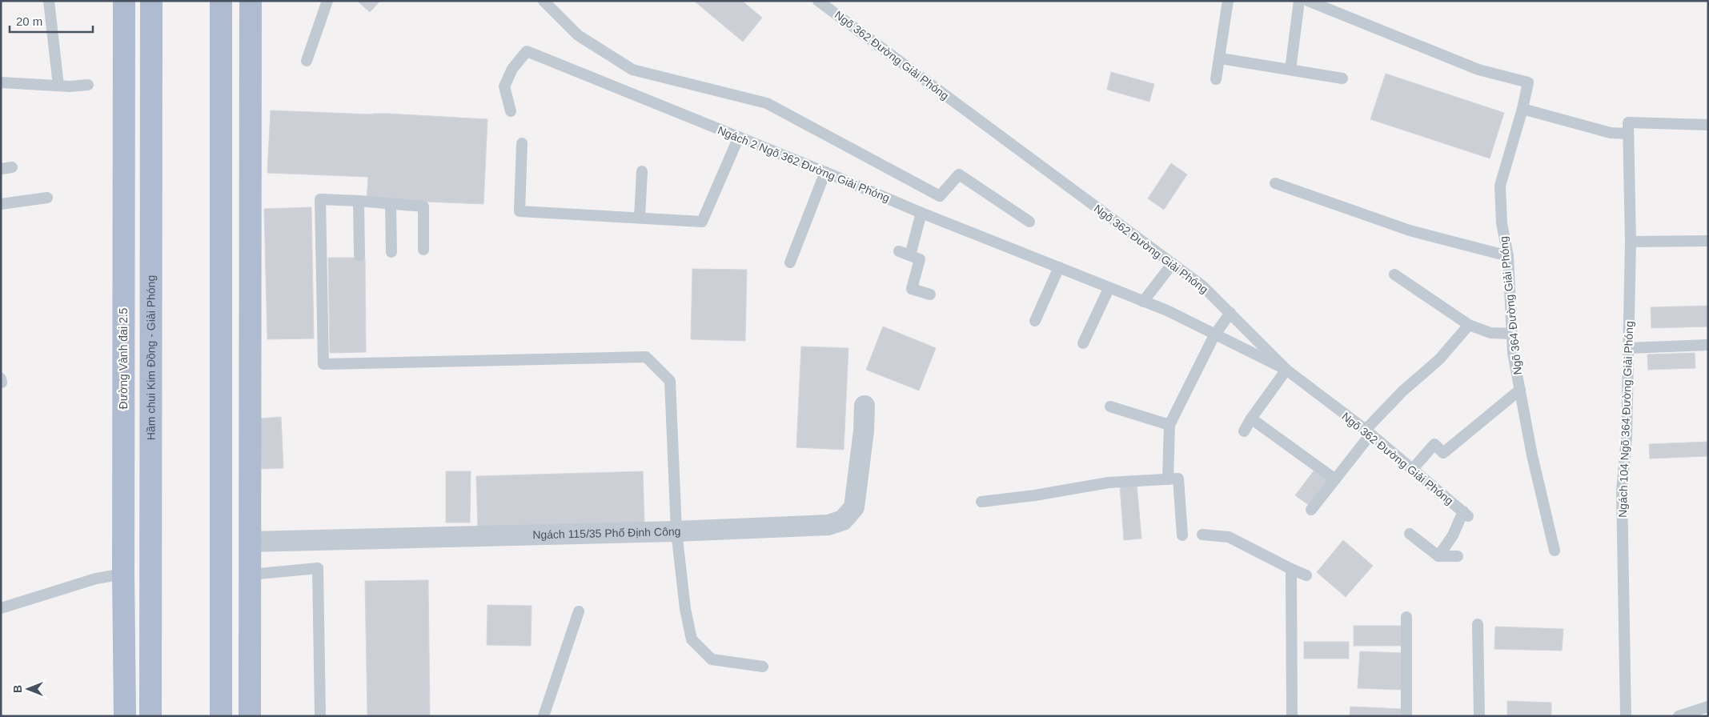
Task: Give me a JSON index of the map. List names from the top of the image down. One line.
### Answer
{"streets":{"main road":["Đường Vành đai 2.5","Hầm chui Kim Đồng - Giải Phóng"],"street":["Ngách 115/35 Phố Định Công"],"lane":["Ngõ 362 Đường Giải Phóng","Ngách 2 Ngõ 362 Đường Giải Phóng","Ngõ 364 Đường Giải Phóng","Ngách 104 Ngõ 364 Đường Giải Phóng"]},"crossings":[["Ngõ 362 Đường Giải Phóng","Ngách 2 Ngõ 362 Đường Giải Phóng"]],"scale_bar":"20 m","north":"left"}
